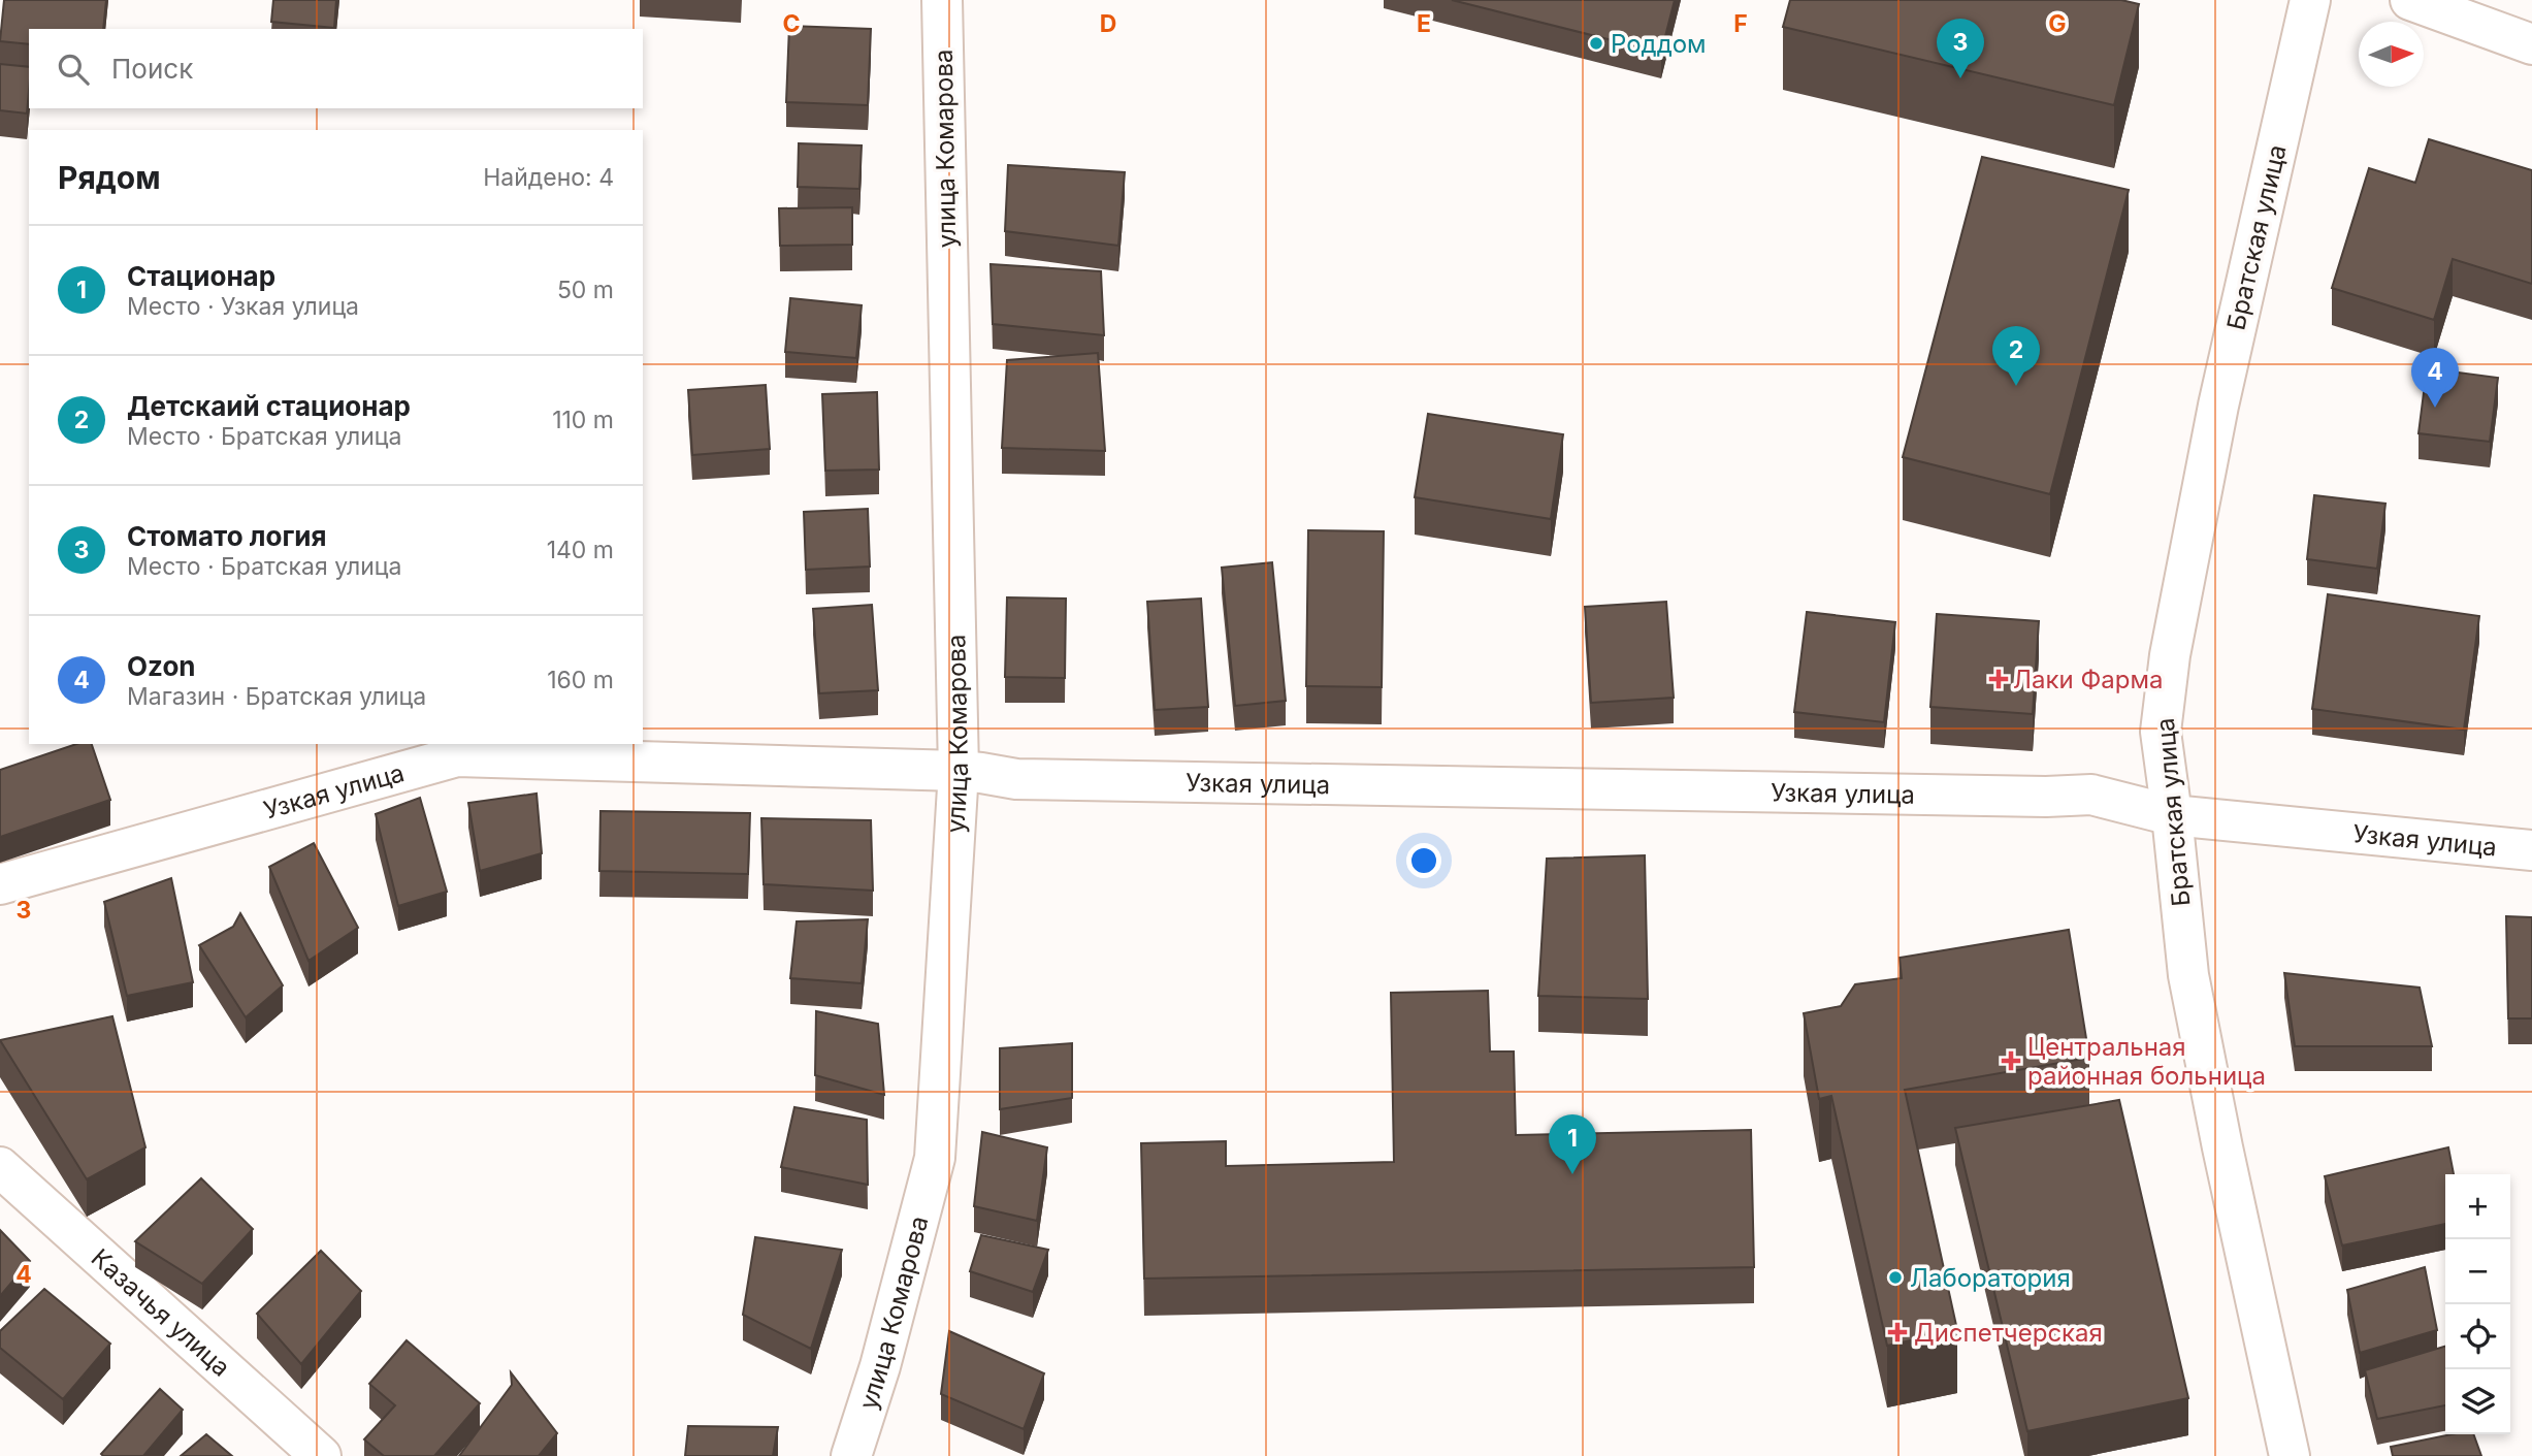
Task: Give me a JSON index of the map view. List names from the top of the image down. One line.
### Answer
{"streets":{"street":["улица Комарова","Братская улица","Узкая улица","Казачья улица"]},"crossings":[["улица Комарова","Узкая улица"],["Братская улица","Узкая улица"]],"places":{"other":["Роддом","Лаборатория"],"health":["Лаки Фарма","Центральная районная больница","Диспетчерская"]},"north":"right","page":{"pins":["3","2","4","1"],"search":"Поиск","heading":["Рядом","Найдено: 4"],"list":[{"mark":"1","name":"Стационар","note":"Место · Узкая улица","value":"50 m"},{"mark":"2","name":"Детскаий стационар","note":"Место · Братская улица","value":"110 m"},{"mark":"3","name":"Стомато логия","note":"Место · Братская улица","value":"140 m"},{"mark":"4","name":"Ozon","note":"Магазин · Братская улица","value":"160 m"}],"map_buttons":["+","−"]},"grid":{"columns":["C","D","E","F","G"],"rows":["3","4"]}}
